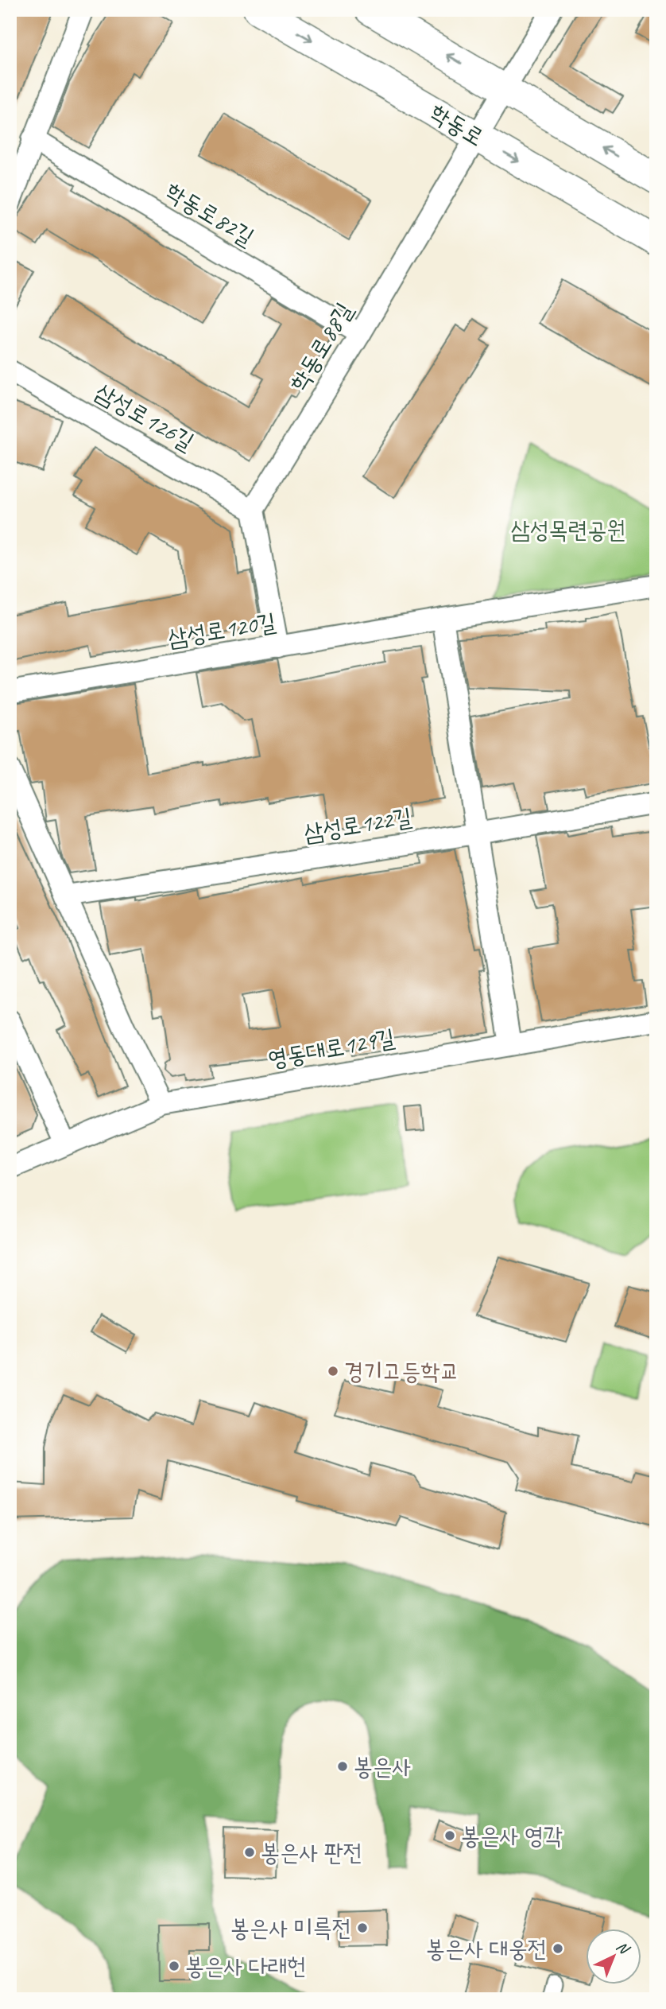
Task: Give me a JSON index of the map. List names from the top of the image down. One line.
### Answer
{"streets":{"main road":["학동로"],"street":["학동로82길","학동로88길","삼성로126길","삼성로120길","삼성로122길","영동대로129길"]},"crossings":[["학동로","학동로88길"],["학동로82길","학동로88길"],["학동로88길","삼성로126길"]],"parks":["삼성목련공원"],"places":["경기고등학교","봉은사","봉은사 영각","봉은사 판전","봉은사 미륵전","봉은사 대웅전","봉은사 다래헌"],"north":"top right"}
